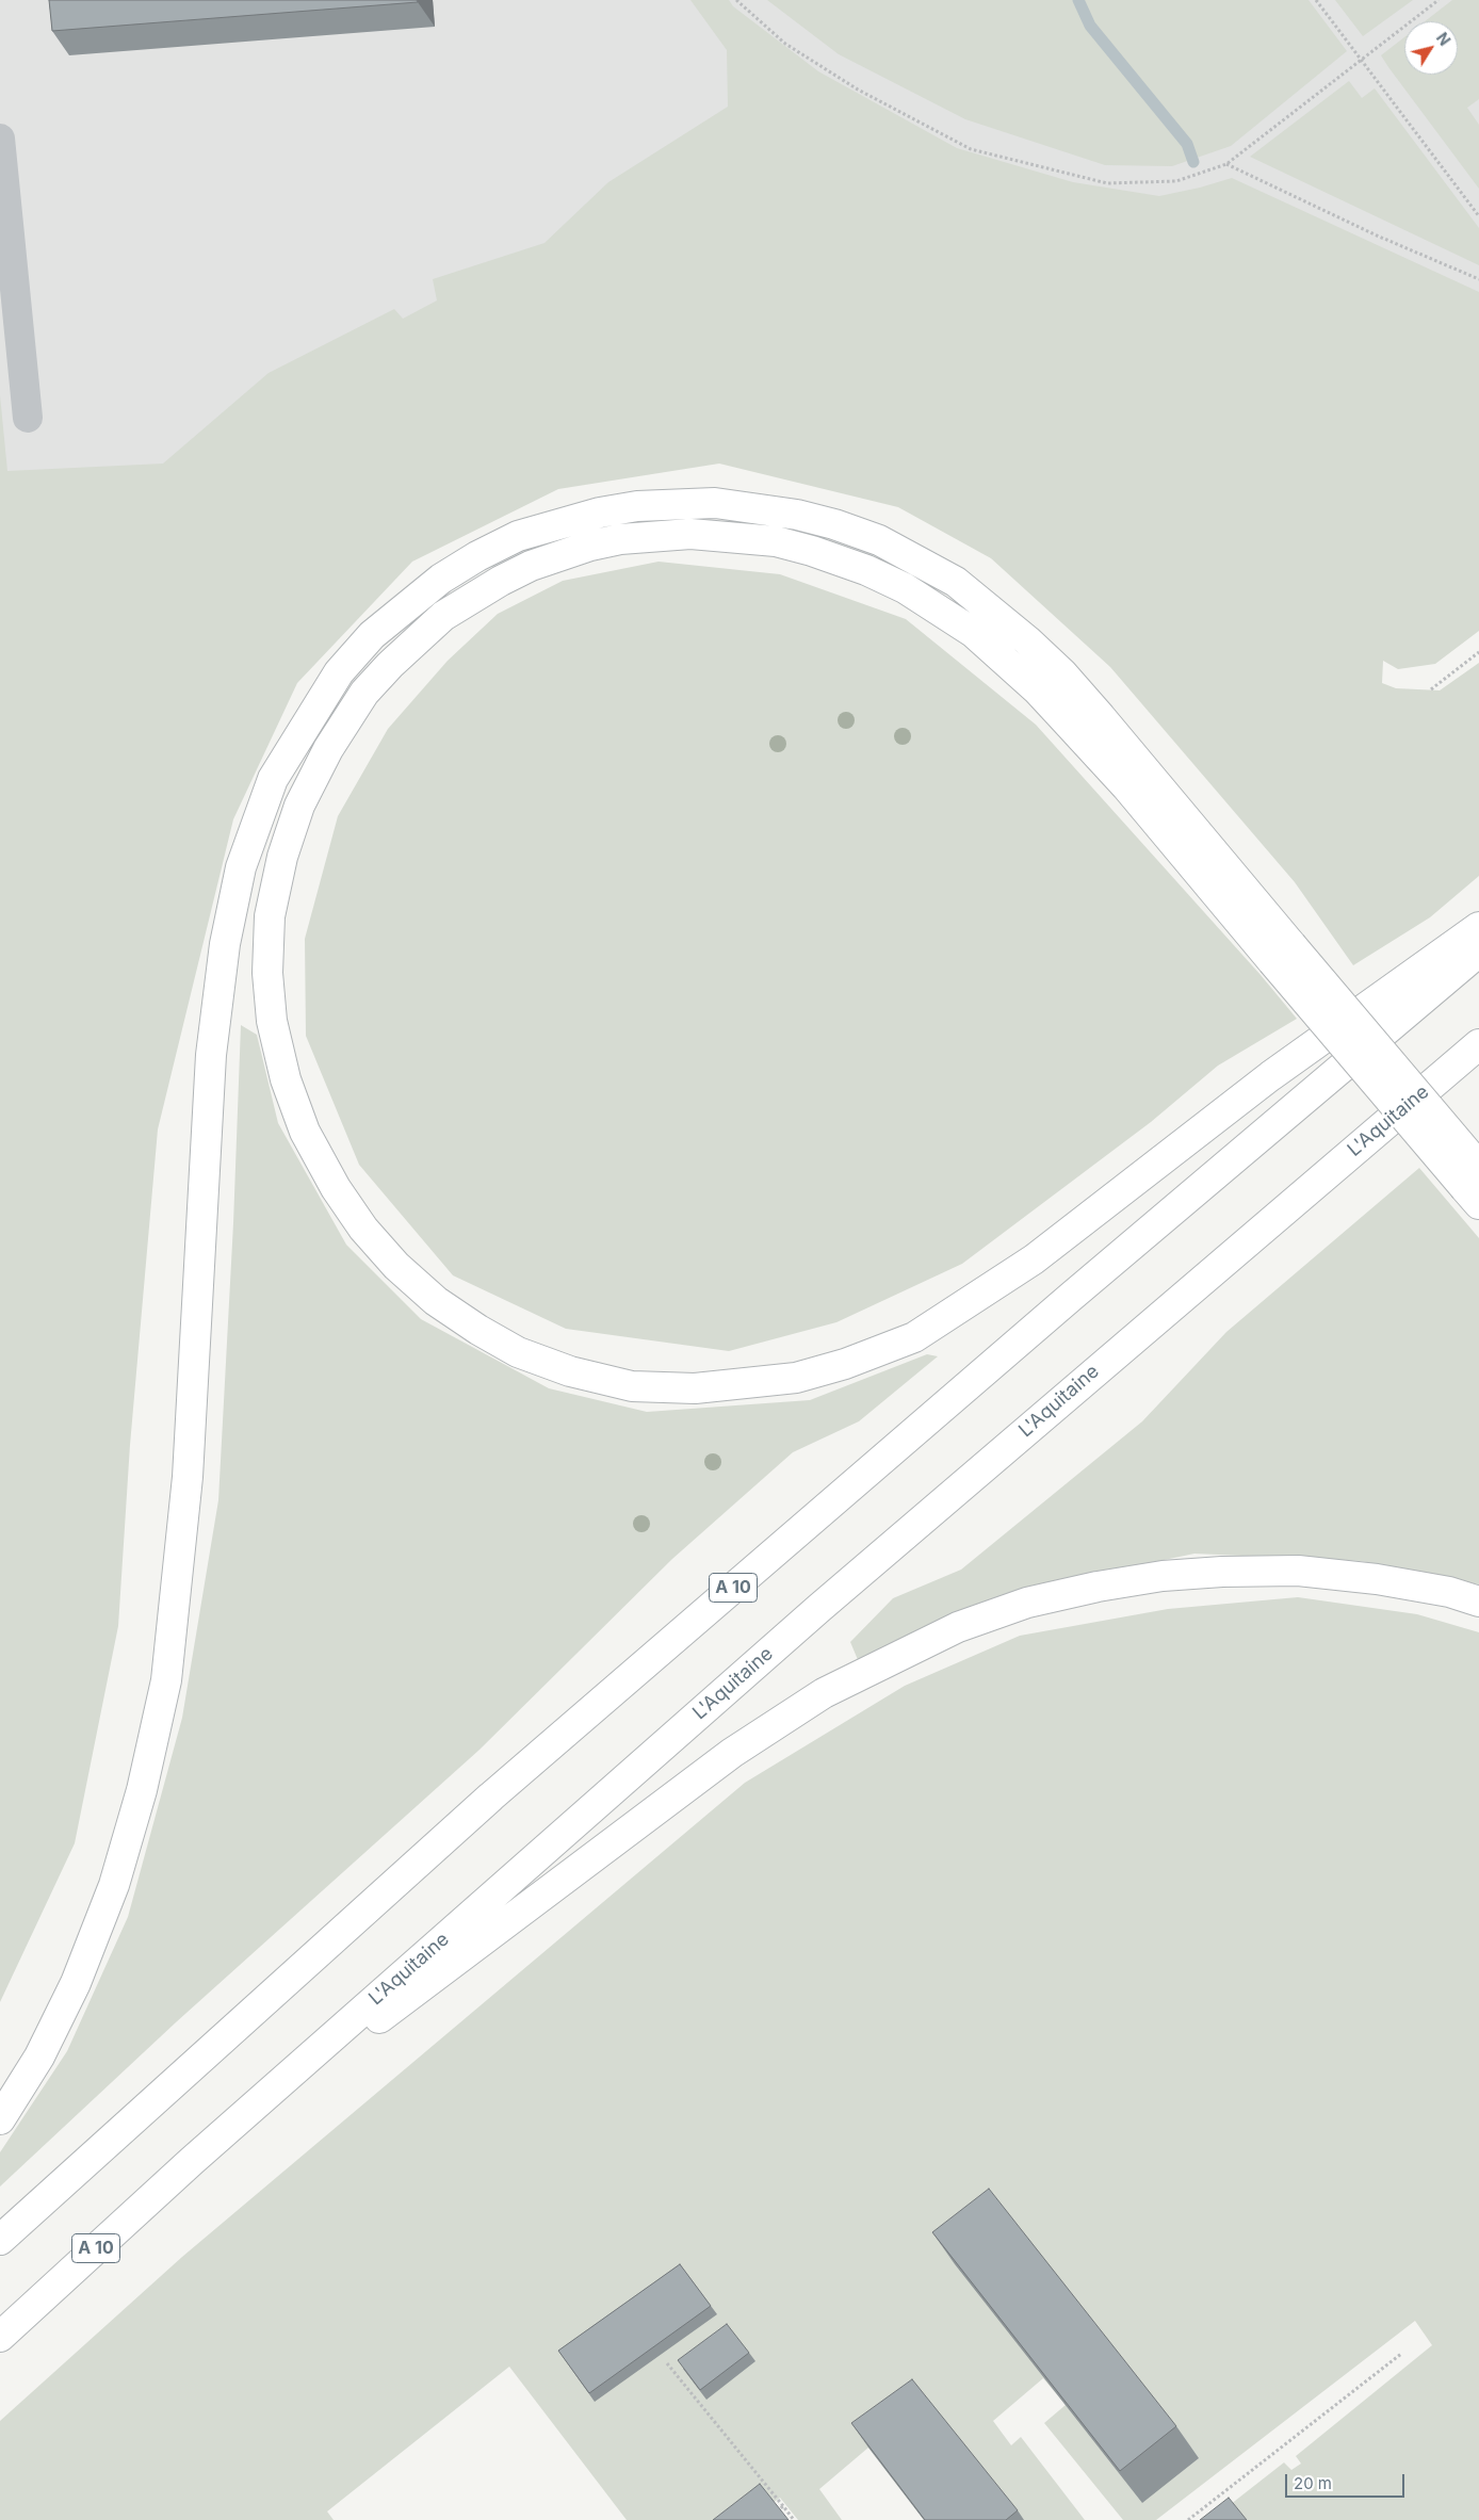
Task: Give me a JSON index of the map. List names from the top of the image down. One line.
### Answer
{"streets":{"highway":["L'Aquitaine","A 10"]},"scale_bar":"20 m","north":"top right"}
